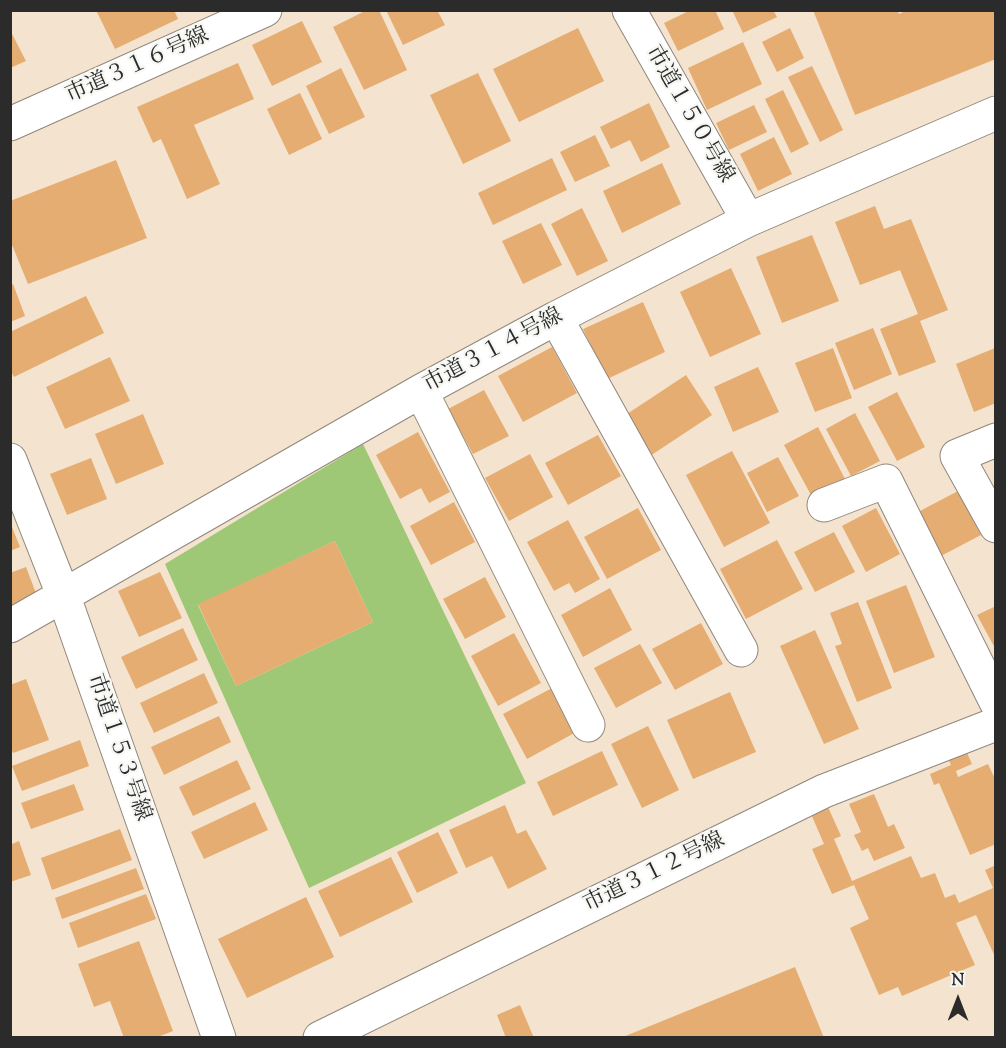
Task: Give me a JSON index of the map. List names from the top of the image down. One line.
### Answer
{"streets":{"street":["市道３１６号線","市道１５０号線","市道３１４号線","市道１５３号線","市道３１２号線"]},"crossings":[["市道１５０号線","市道３１４号線"],["市道３１４号線","市道１５３号線"]],"north":"top"}
